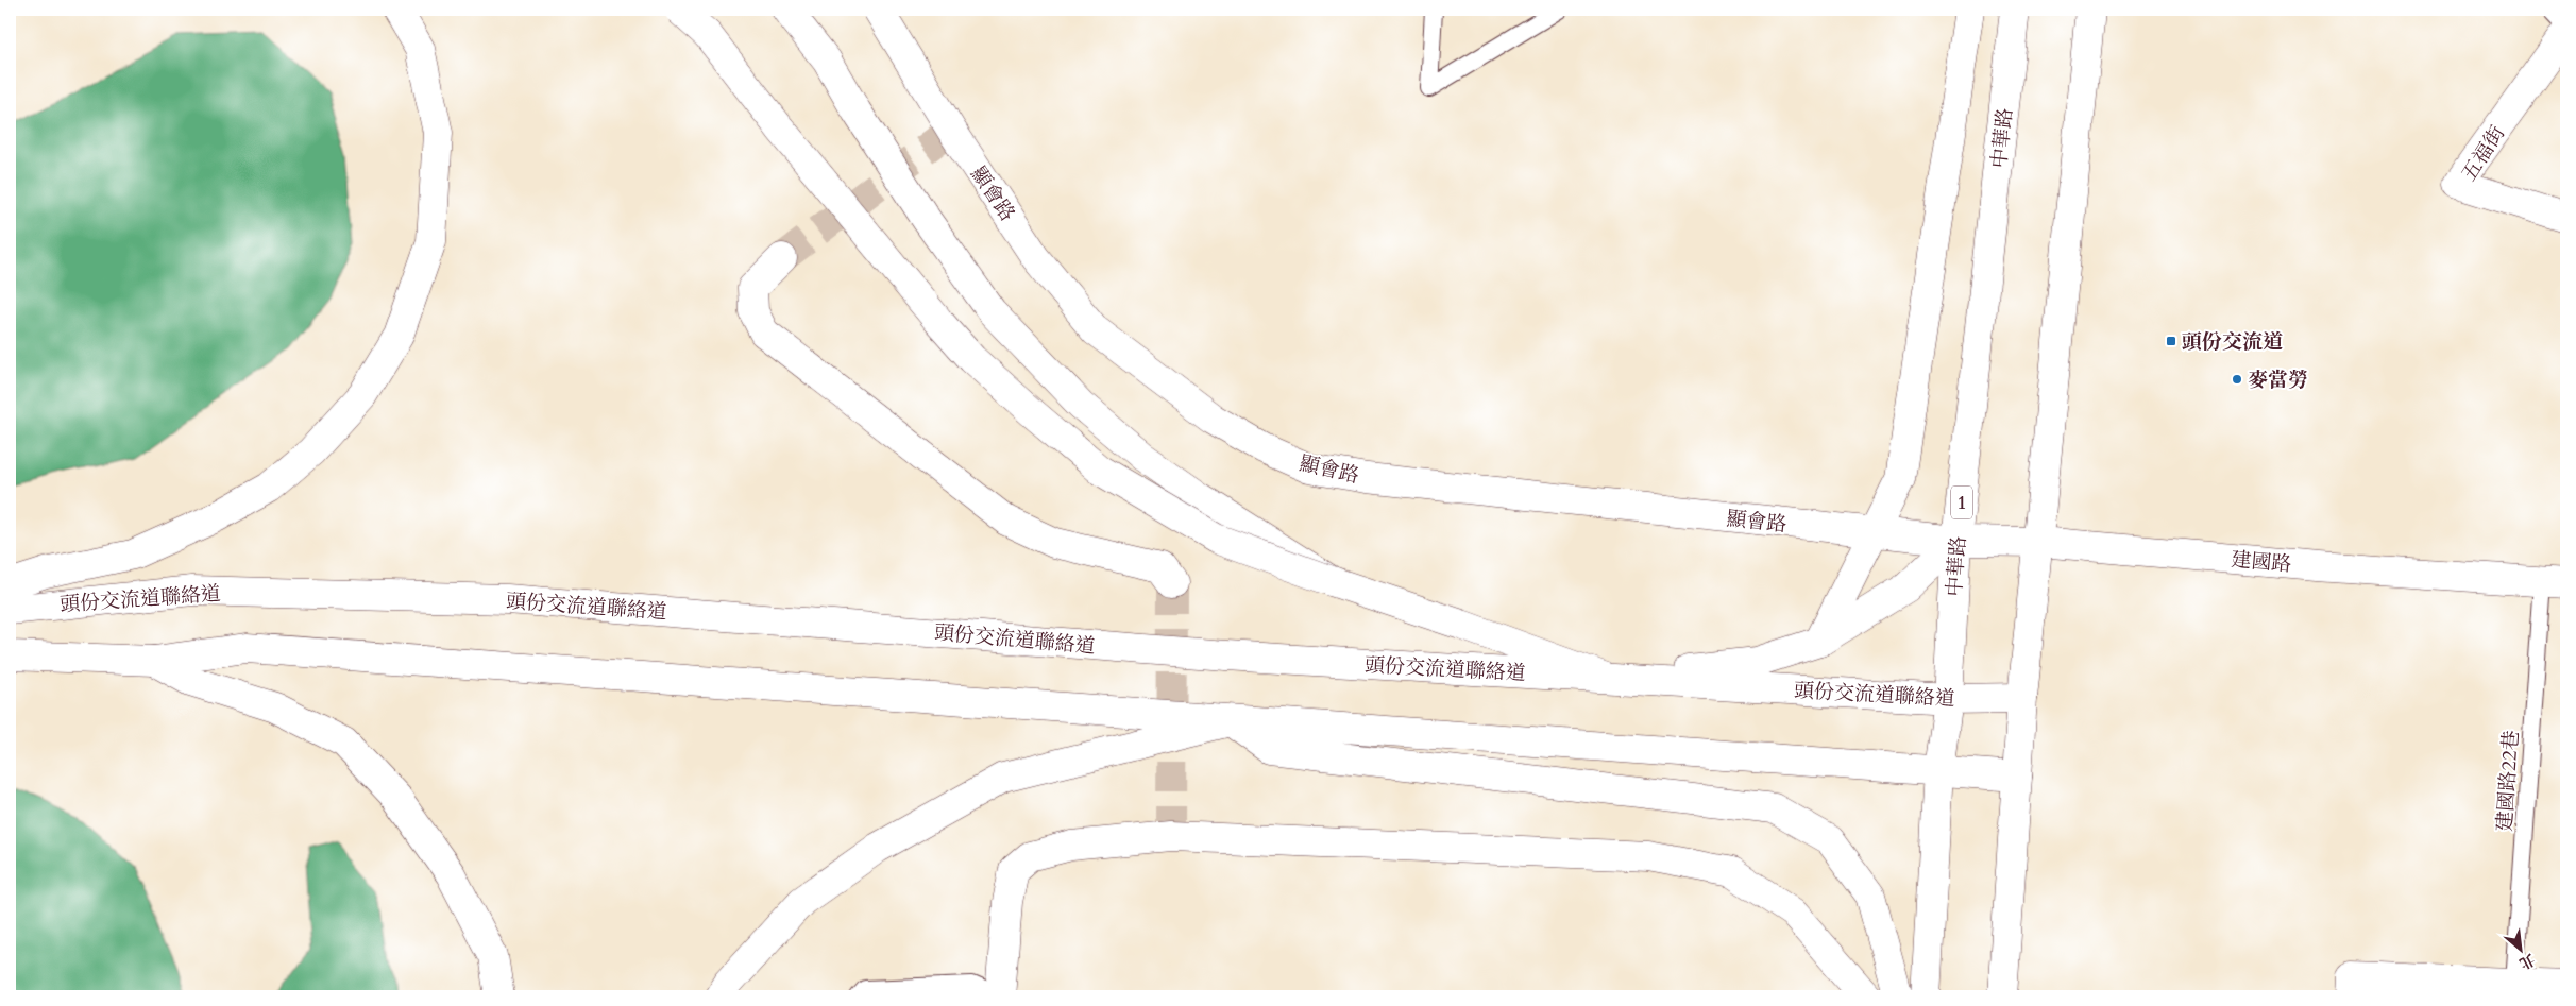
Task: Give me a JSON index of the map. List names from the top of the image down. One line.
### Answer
{"streets":{"main road":["中華路","五福街","顯會路","1","建國路","頭份交流道聯絡道"],"lane":["建國路22巷"]},"crossings":[["中華路","顯會路"],["中華路","建國路"],["中華路","頭份交流道聯絡道"],["顯會路","建國路"],["建國路","建國路22巷"]],"places":{"transit":["頭份交流道"],"other":["麥當勞"]},"north":"bottom right"}
